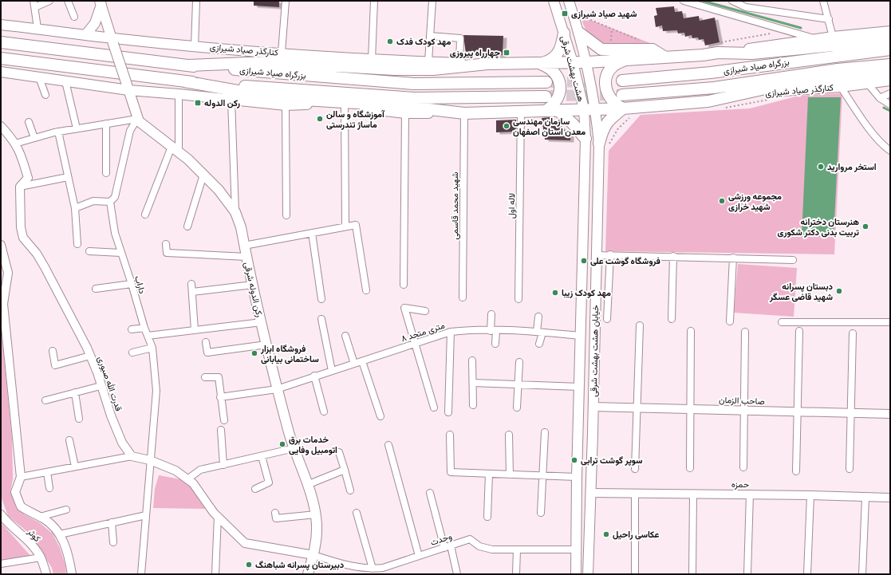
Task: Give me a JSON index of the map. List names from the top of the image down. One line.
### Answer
{"streets":{"highway":["بزرگراه صیاد شیرازی"],"main road":["کنارگذر صیاد شیرازی","هشت بهشت شرقی","رکن الدوله شرقی","خیابان هشت بهشت شرقی"],"street":["شهید محمد قاسمی","لاله اول","داراب","۸ متری متحد","قدرت الله صبوری","صاحب الزمان","حمزه","کوثر","وحدت"]},"crossings":[["کنارگذر صیاد شیرازی","رکن الدوله شرقی"],["هشت بهشت شرقی","خیابان هشت بهشت شرقی"],["رکن الدوله شرقی","۸ متری متحد"],["رکن الدوله شرقی","وحدت"],["۸ متری متحد","خیابان هشت بهشت شرقی"],["خیابان هشت بهشت شرقی","صاحب الزمان"],["خیابان هشت بهشت شرقی","حمزه"],["خیابان هشت بهشت شرقی","وحدت"]],"places":{"transit":["شهید صیاد شیرازی","چهارراه پیروزی","رکن الدوله"],"other":["مهد کودک فدک","آموزشگاه و سالن ماساژ تندرستی","سازمان مهندسی معدن استان اصفهان","استخر مروارید","مجموعه ورزشی شهید خرازی","هنرستان دخترانه تربیت بدنی دکتر شکوری","فروشگاه گوشت علی","دبستان پسرانه شهید قاضی عسگر","مهد کودک زیبا","فروشگاه ابزار ساختمانی بیابانی","خدمات برق اتومبیل وفایی","سوپر گوشت ترابی","عکاسی راحیل","دبیرستان پسرانه شباهنگ"]}}
